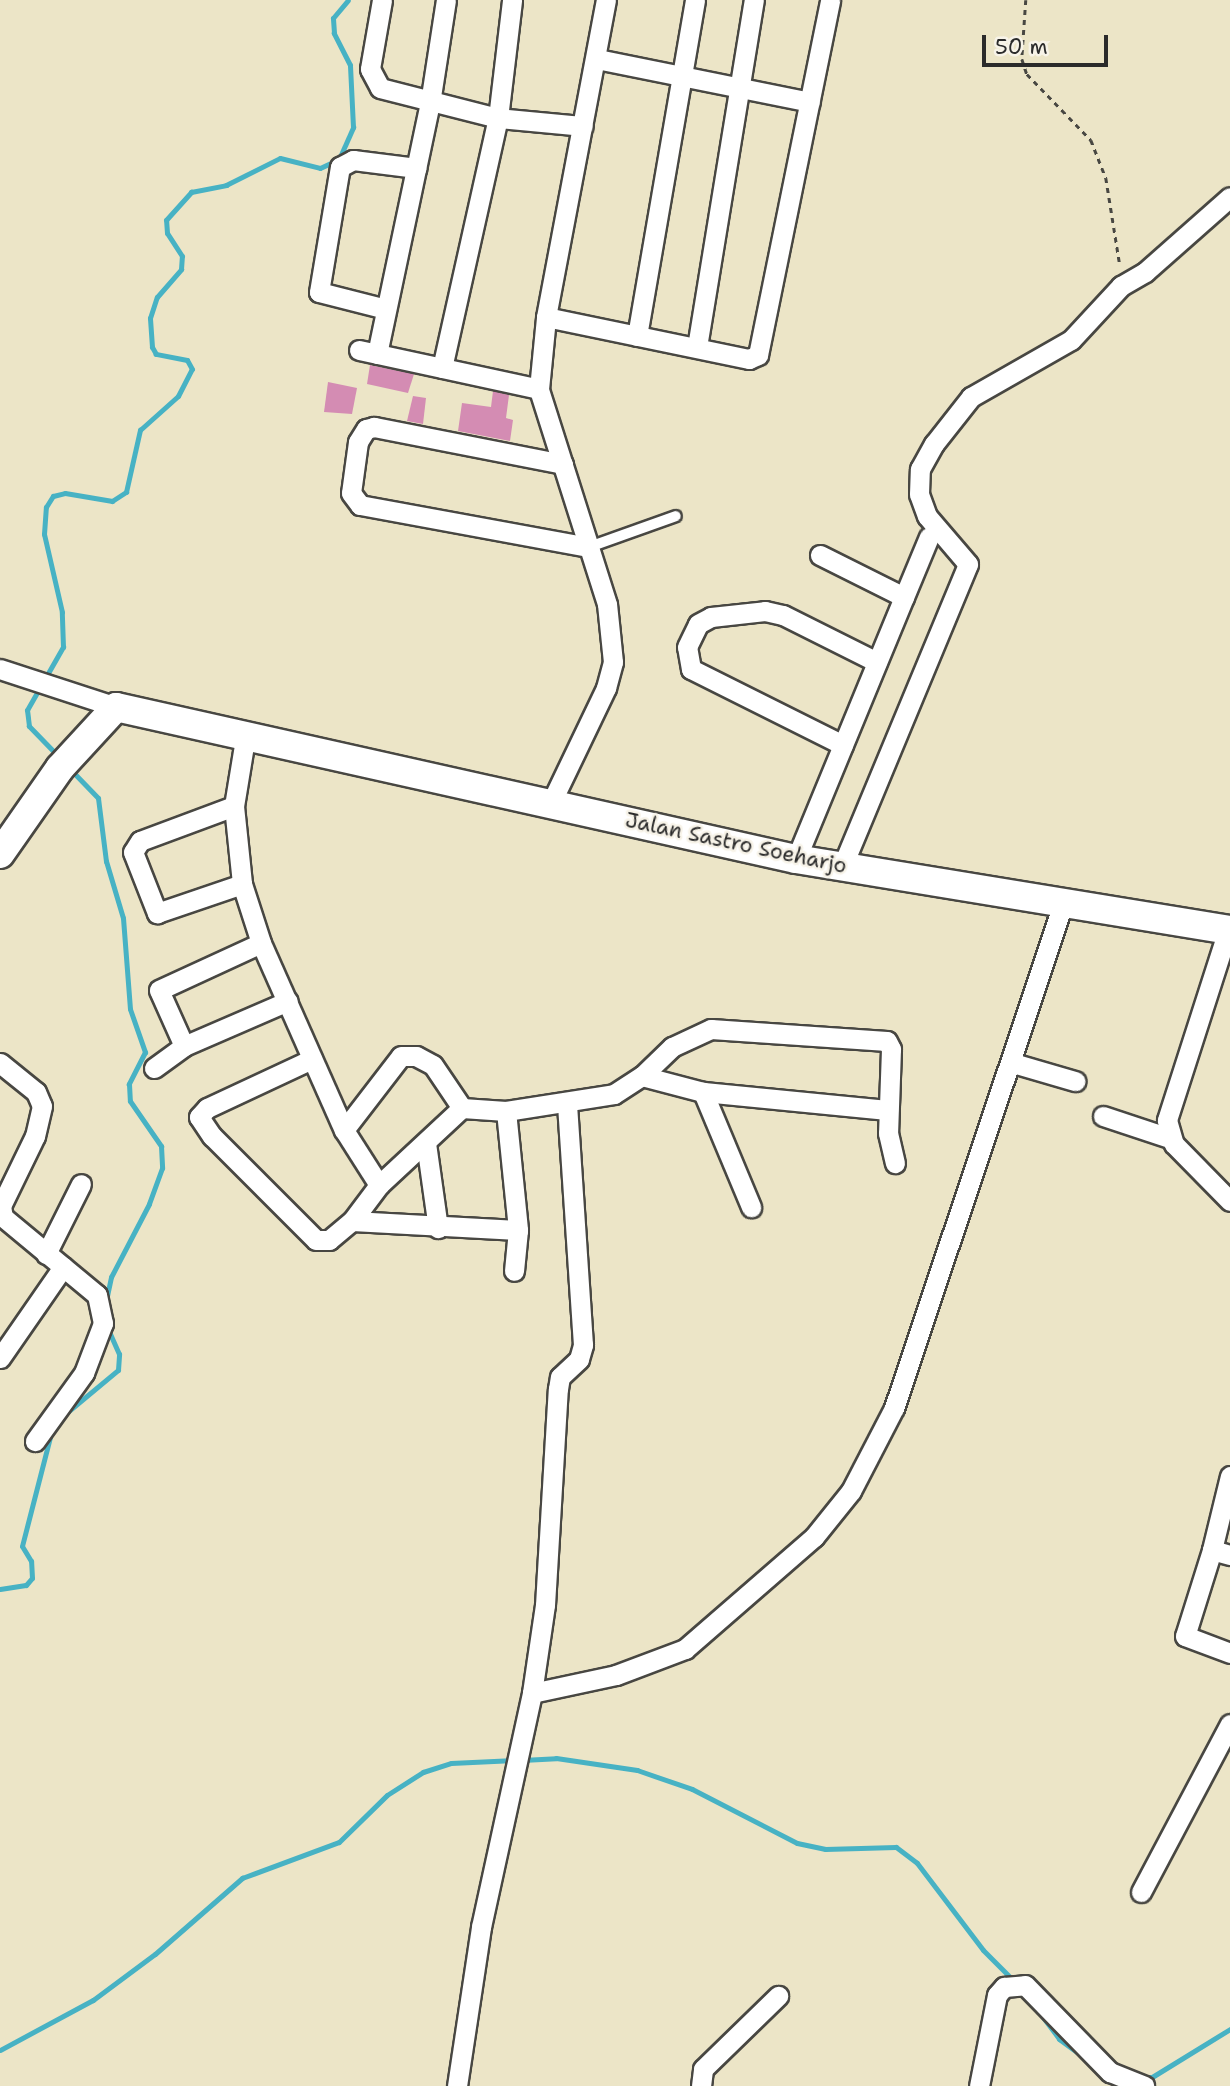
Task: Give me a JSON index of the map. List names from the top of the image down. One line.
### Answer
{"streets":{"street":["Jalan Sastro Soeharjo"]},"scale_bar":"50 m"}
